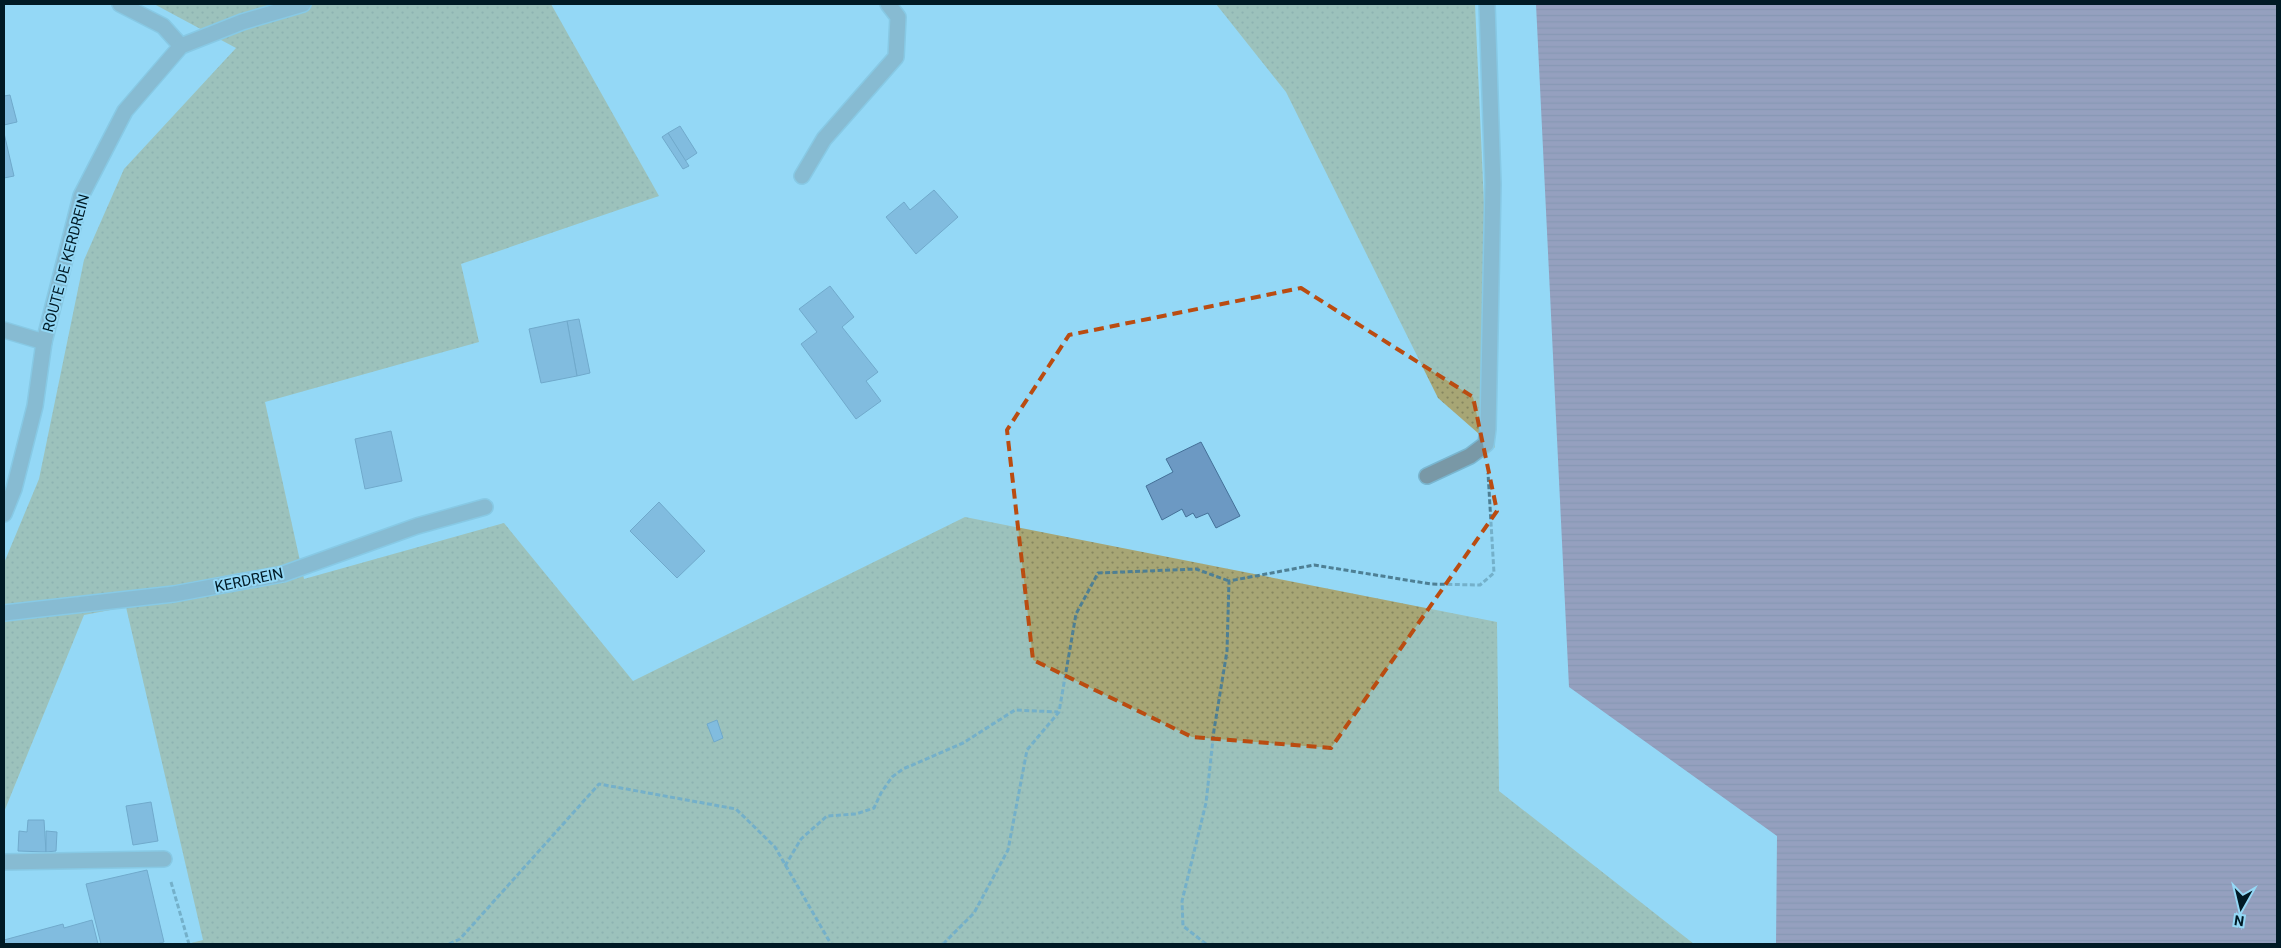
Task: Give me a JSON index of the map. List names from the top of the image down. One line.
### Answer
{"streets":{"street":["ROUTE DE KERDREIN","KERDREIN"]},"north":"bottom"}
